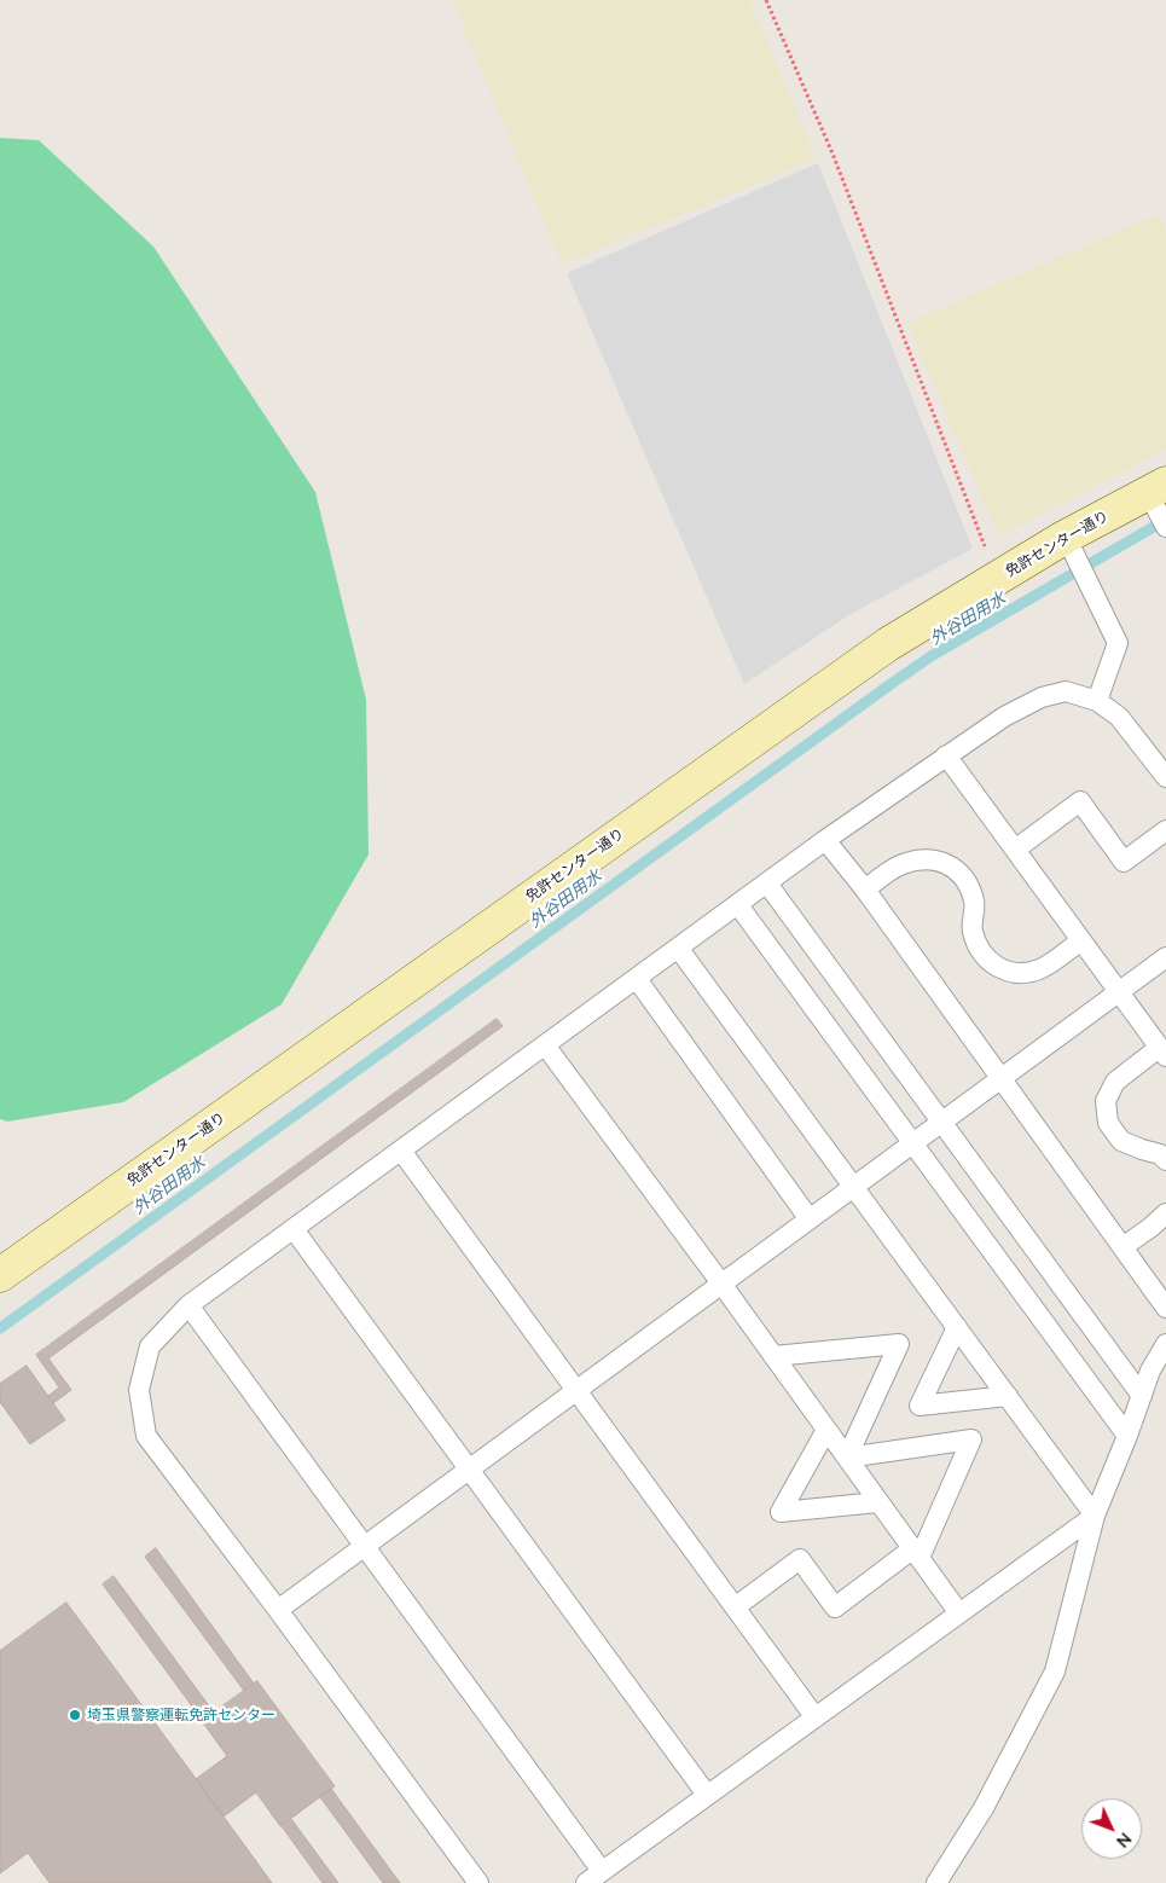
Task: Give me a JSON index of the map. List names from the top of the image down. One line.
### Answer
{"streets":{"street":["免許センター通り"]},"water":["外谷田用水"],"places":["埼玉県警察運転免許センター"],"north":"bottom right"}
